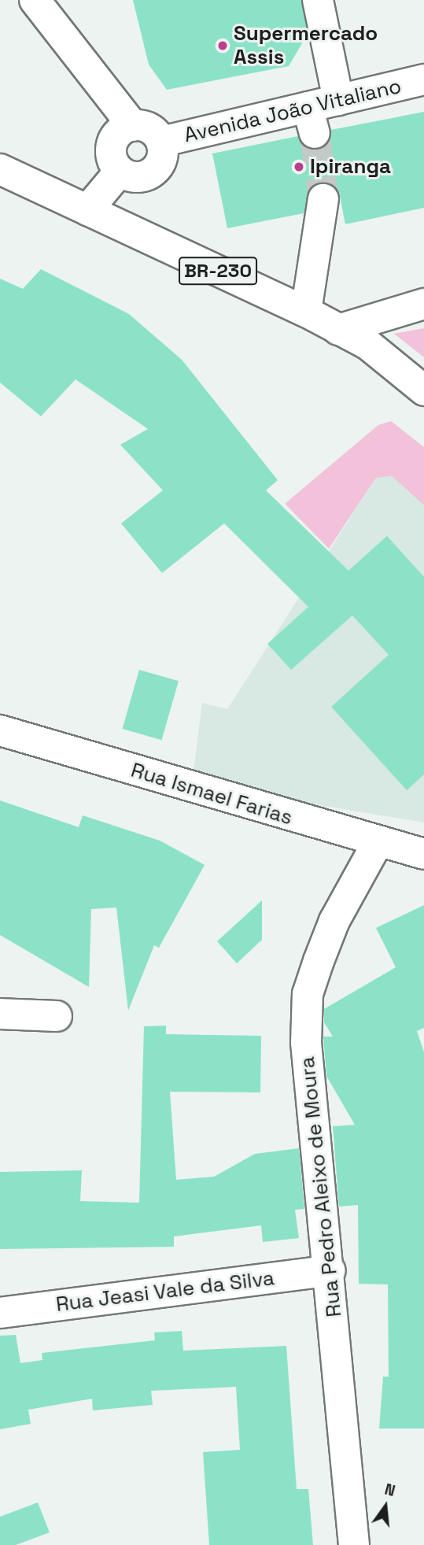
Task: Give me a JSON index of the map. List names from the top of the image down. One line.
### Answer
{"streets":{"street":["Avenida João Vitaliano","BR-230","Rua Ismael Farias","Rua Pedro Aleixo de Moura","Rua Jeasi Vale da Silva"]},"crossings":[["Rua Ismael Farias","Rua Pedro Aleixo de Moura"],["Rua Pedro Aleixo de Moura","Rua Jeasi Vale da Silva"]],"places":["Supermercado Assis","Ipiranga"],"north":"top"}
